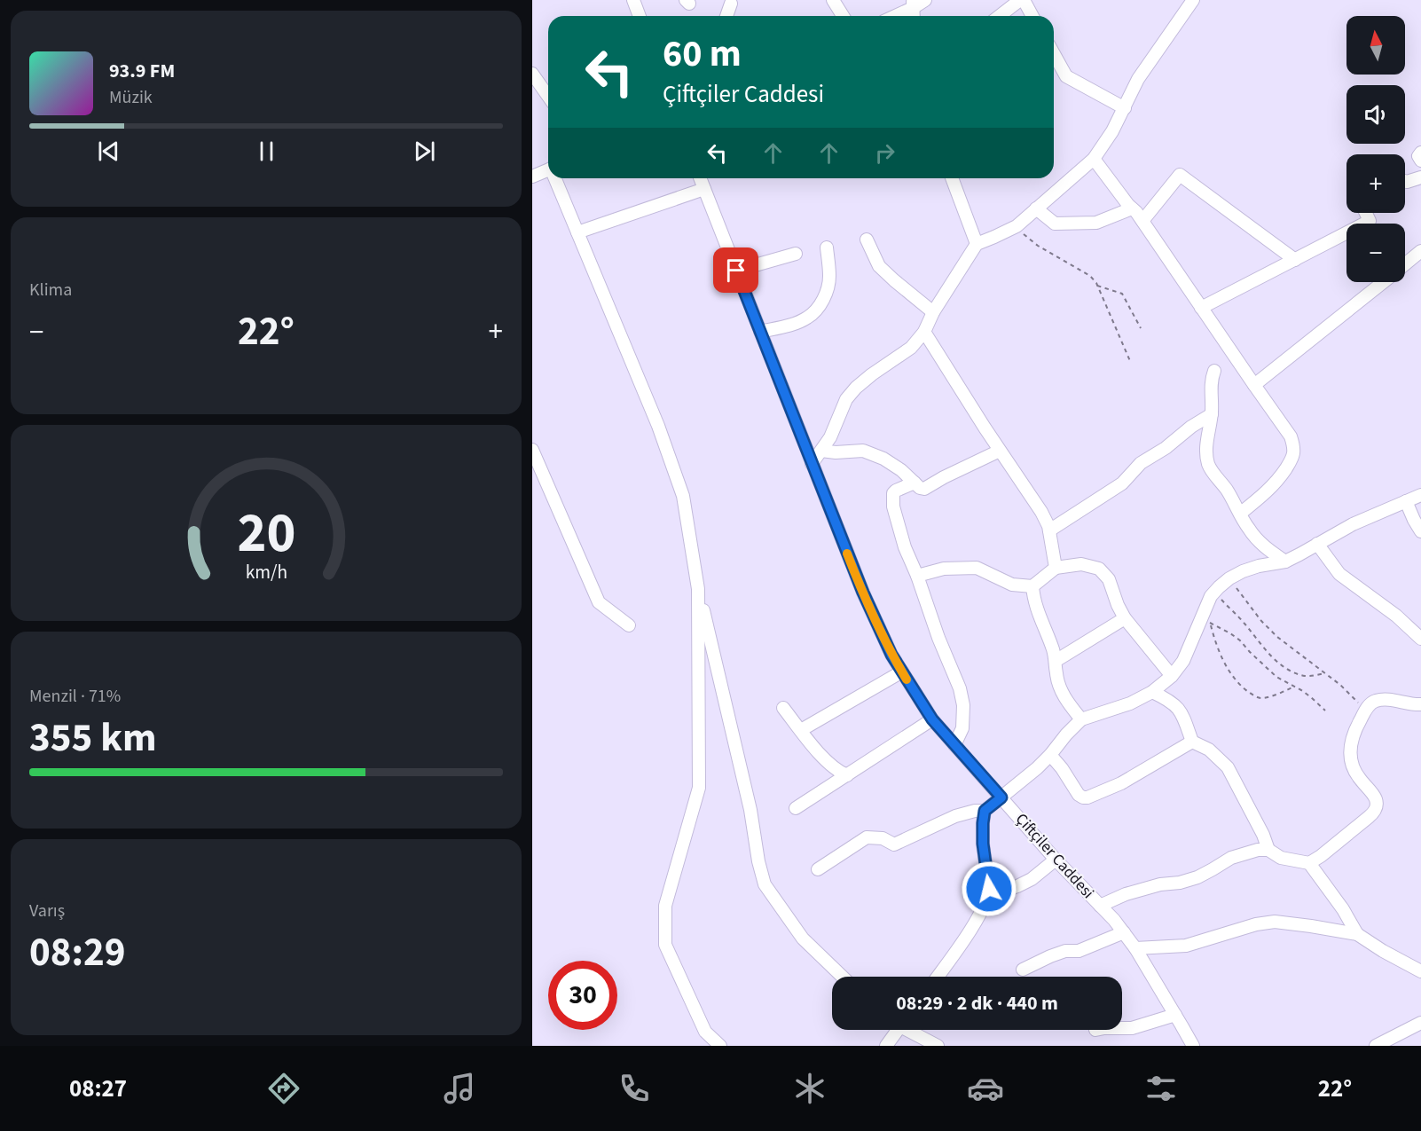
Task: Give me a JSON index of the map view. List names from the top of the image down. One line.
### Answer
{"streets":{"street":["Çiftçiler Caddesi"]},"north":"top","page":{"map_buttons":["+","−"],"turn":["60 m","Çiftçiler Caddesi"],"song":["93.9 FM","Müzik"],"tile":["Klima",["Menzil · 71%","355 km"],["Varış","08:29"]],"heat":["−","22°","+"],"limit":"30","trip":"08:29 · 2 dk · 440 m","tabs":["08:27","22°"],"gauge":["20","km/h"]}}
